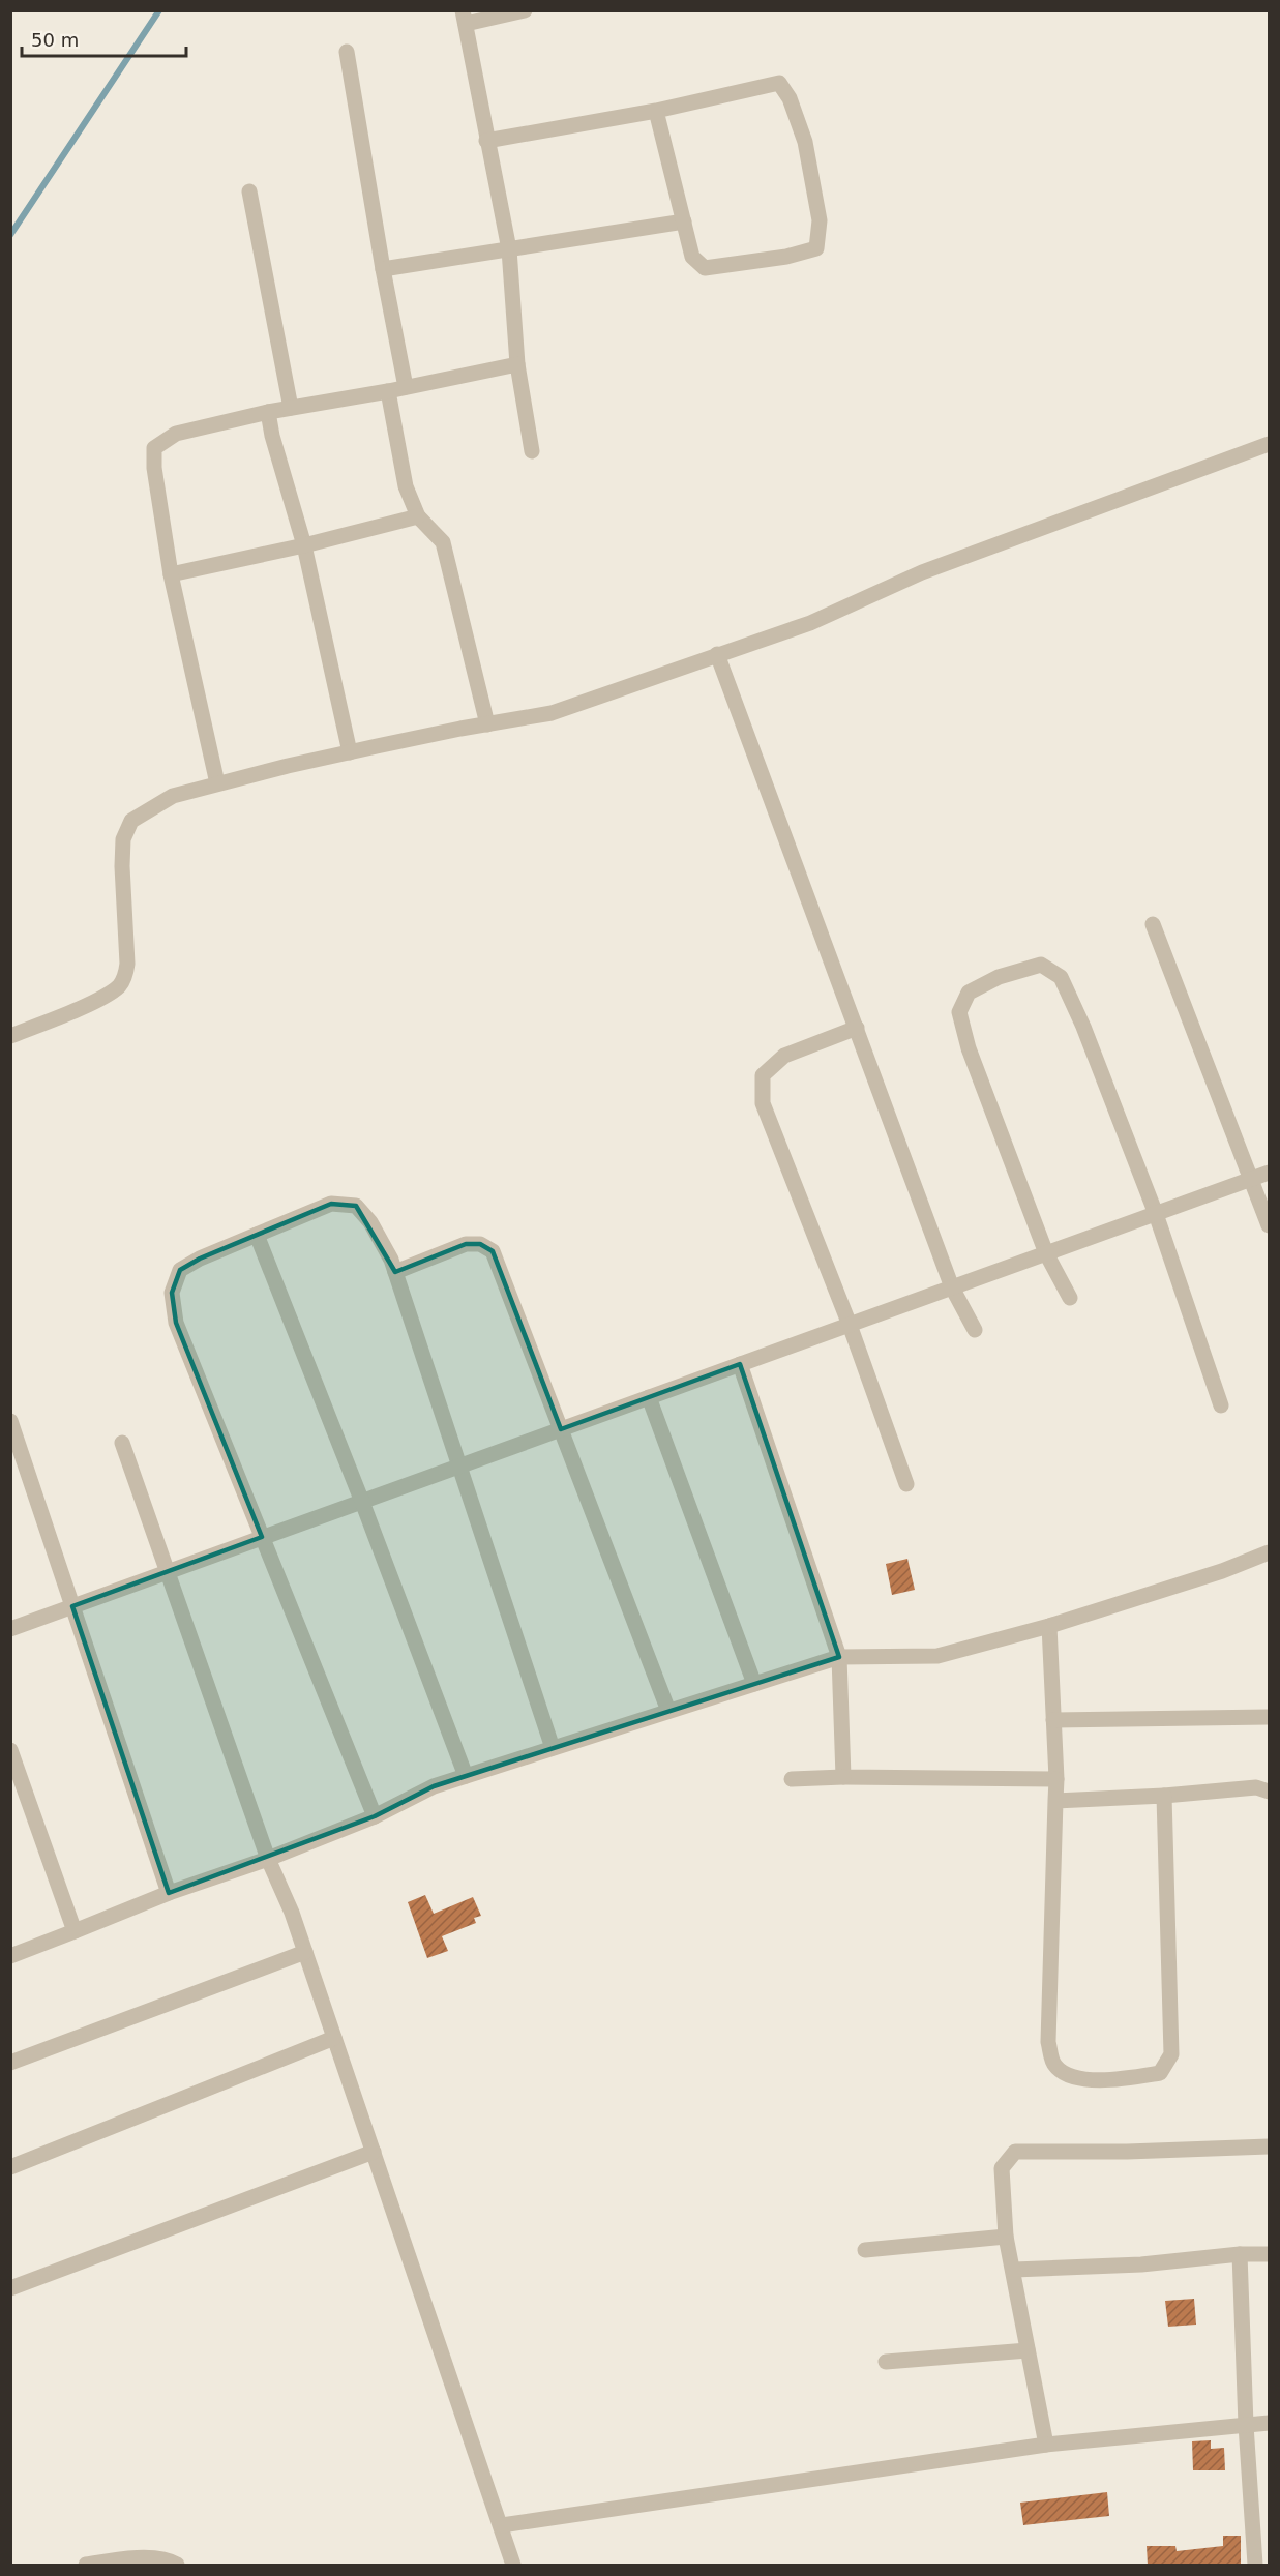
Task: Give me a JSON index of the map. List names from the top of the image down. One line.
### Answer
{"scale_bar":"50 m"}
